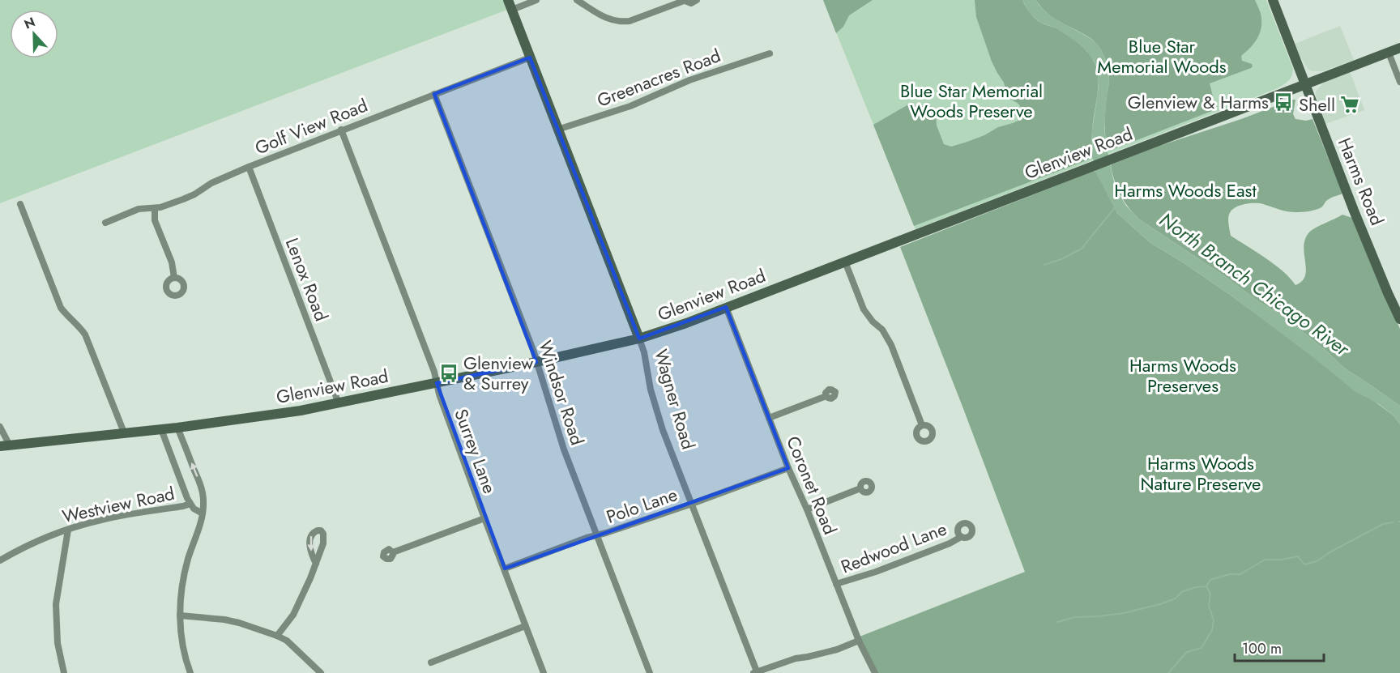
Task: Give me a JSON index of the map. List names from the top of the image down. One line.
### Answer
{"streets":{"main road":["Glenview Road","Harms Road","Wagner Road"],"street":["Greenacres Road","Golf View Road","Lenox Road","Windsor Road","Surrey Lane","Coronet Road","Westview Road","Polo Lane","Redwood Lane"]},"crossings":[["Greenacres Road","Wagner Road"],["Golf View Road","Lenox Road"],["Golf View Road","Windsor Road"],["Golf View Road","Wagner Road"],["Golf View Road","Surrey Lane"],["Glenview Road","Harms Road"],["Glenview Road","Lenox Road"],["Glenview Road","Windsor Road"],["Glenview Road","Wagner Road"],["Glenview Road","Surrey Lane"],["Glenview Road","Coronet Road"],["Windsor Road","Polo Lane"],["Wagner Road","Polo Lane"],["Surrey Lane","Polo Lane"],["Coronet Road","Polo Lane"],["Coronet Road","Redwood Lane"]],"water":["North Branch Chicago River"],"parks":["Blue Star Memorial Woods","Blue Star Memorial Woods Preserve","Harms Woods East","Harms Woods Preserves","Harms Woods Nature Preserve"],"places":{"bus stop":["Glenview & Harms","Glenview & Surrey"],"supermarket":["Shell"]},"scale_bar":"100 m","north":"top"}
